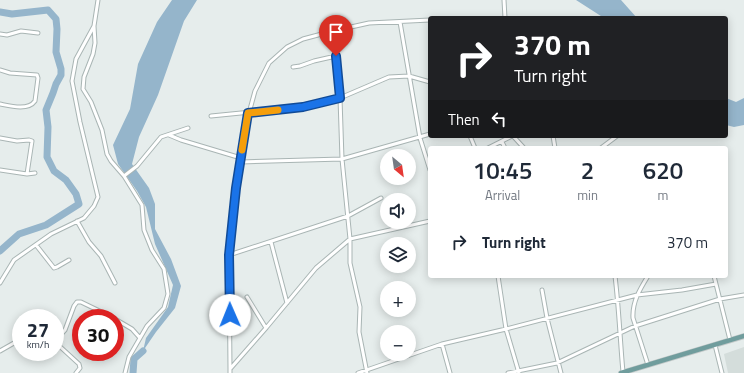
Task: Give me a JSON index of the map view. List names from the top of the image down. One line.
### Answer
{"north":"bottom right","page":{"turn":["370 m","Turn right"],"then":"Then","eta":["10:45","Arrival","2","min","620","m"],"map_buttons":["+","−"],"list":[{"name":"Turn right","value":"370 m"}],"speed":"27 km/h","limit":"30"}}
